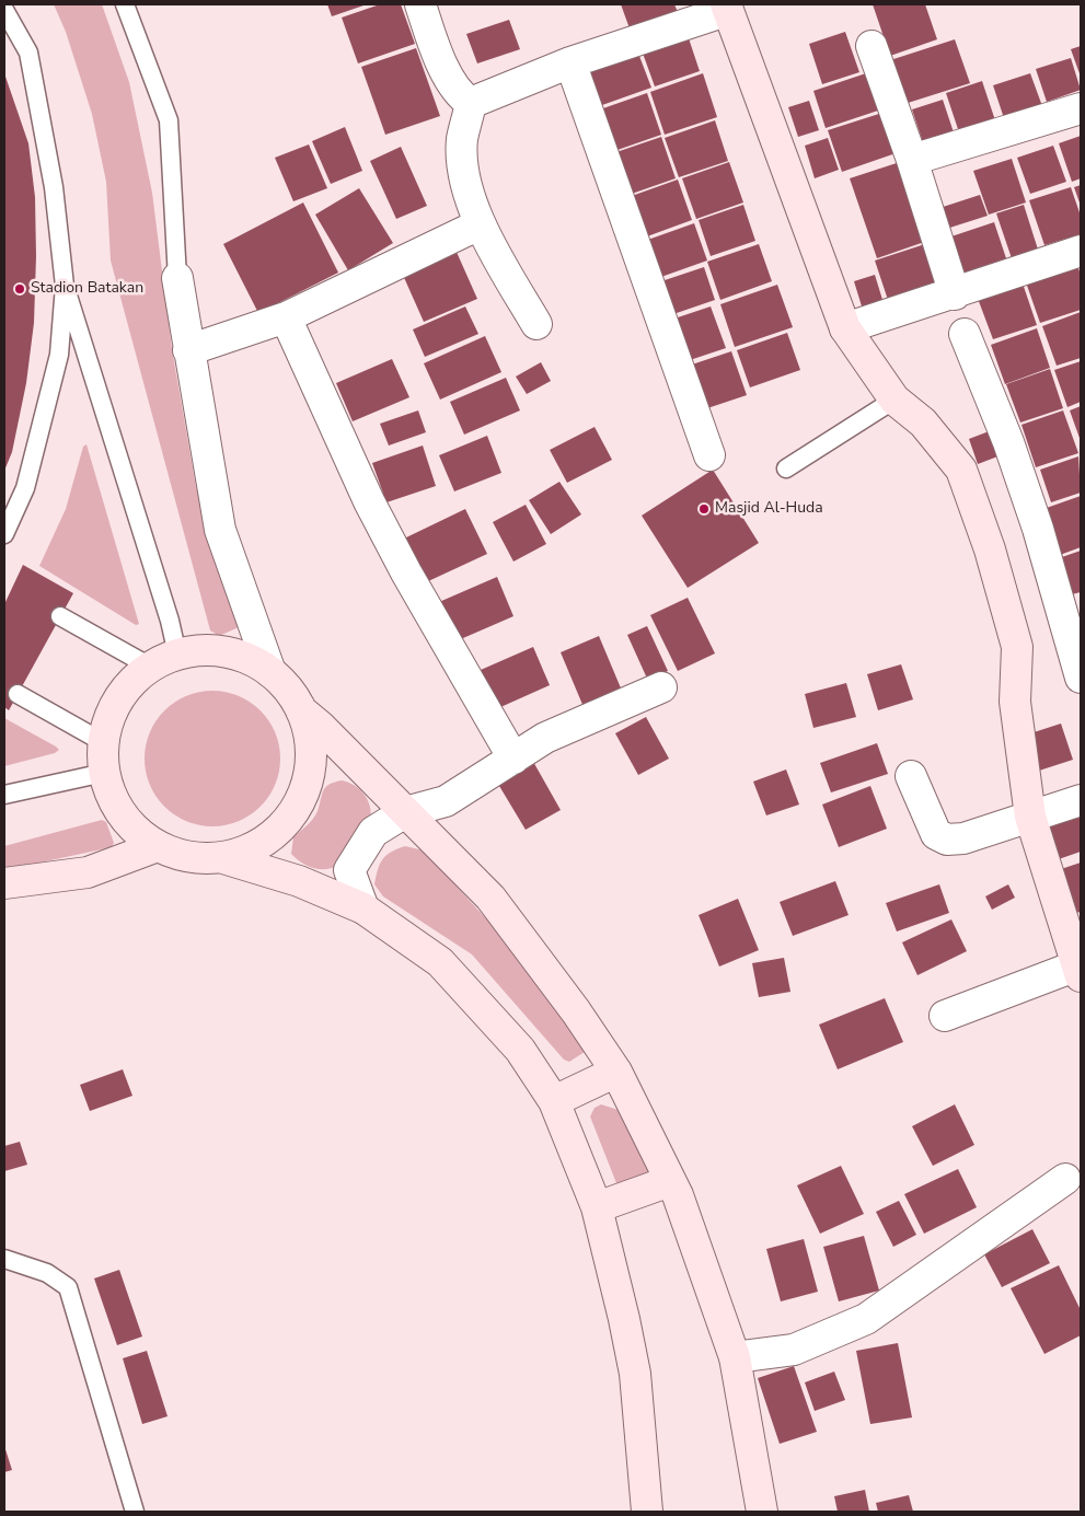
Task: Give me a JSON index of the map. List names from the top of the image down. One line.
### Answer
{"places":["Stadion Batakan","Masjid Al-Huda"]}
